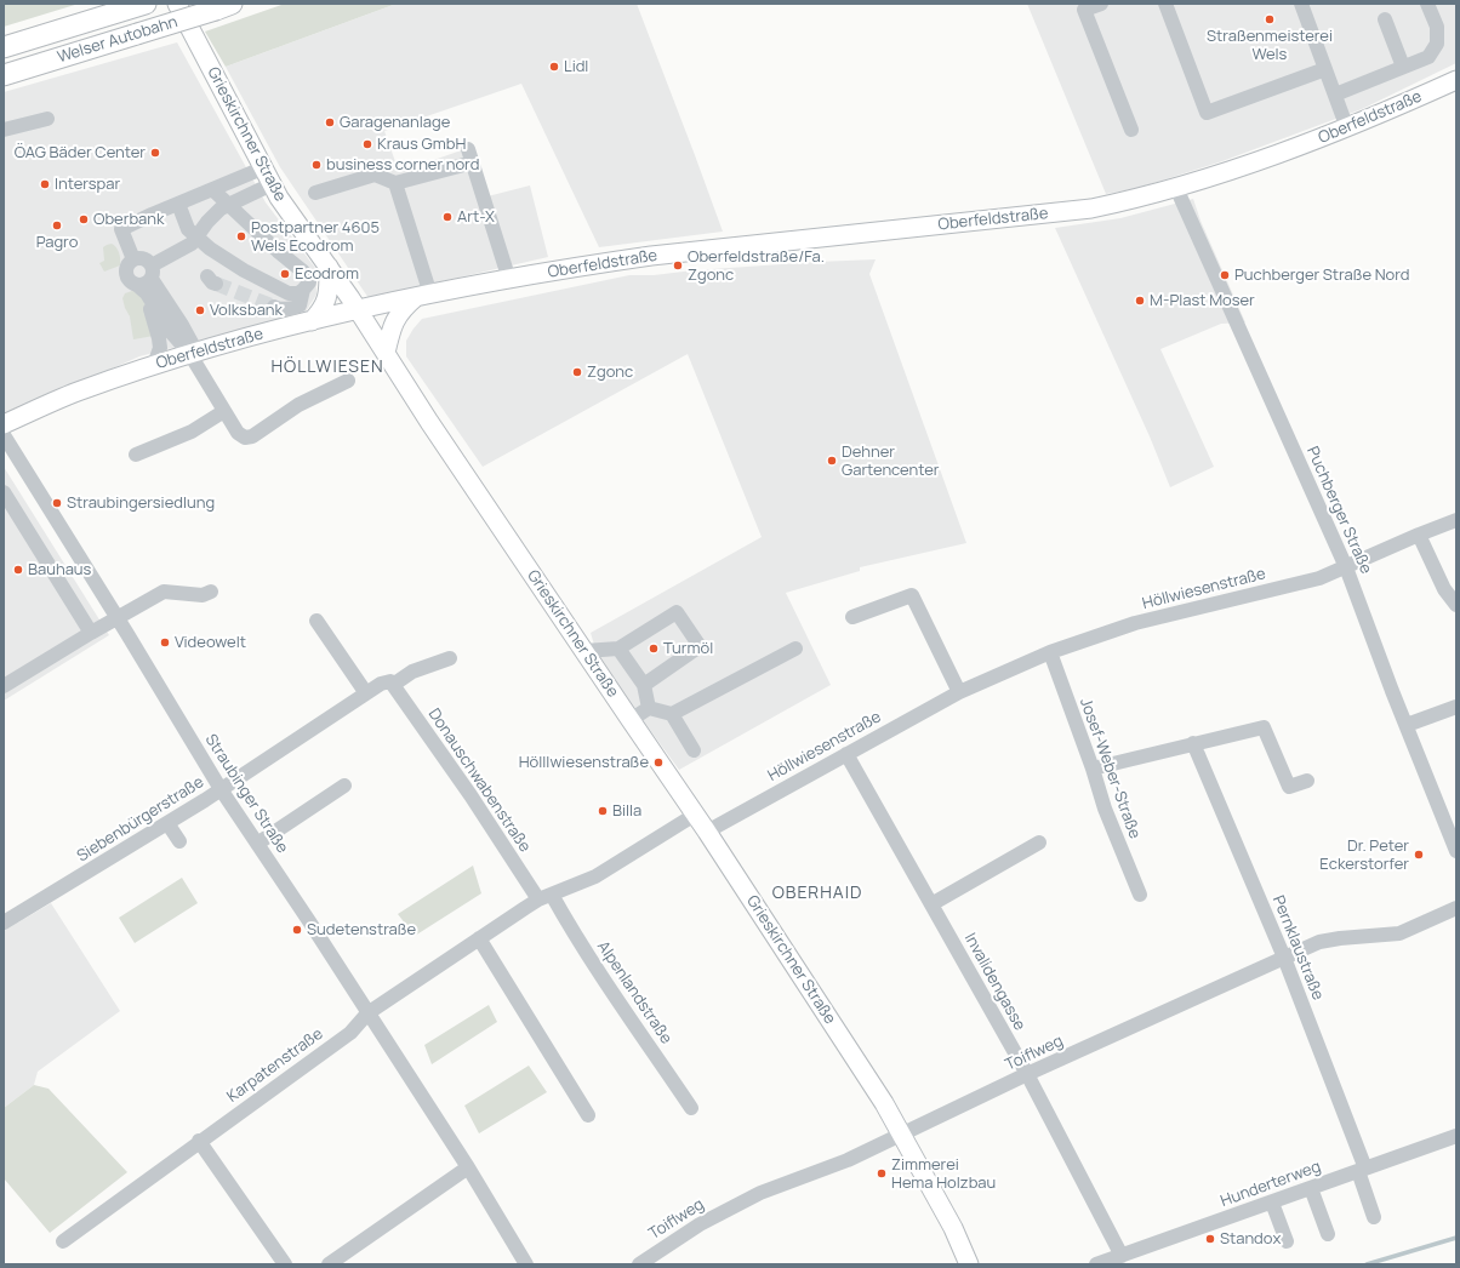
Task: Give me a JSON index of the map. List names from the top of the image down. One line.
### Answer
{"streets":{"highway":["Welser Autobahn"],"main road":["Oberfeldstraße","Grieskirchner Straße"],"street":["Puchberger Straße","Höllwiesenstraße","Josef-Weber-Straße","Donauschwabenstraße","Straubinger Straße","Siebenbürgerstraße","Pernklaustraße","Invalidengasse","Alpenlandstraße","Toiflweg","Karpatenstraße","Hunderterweg"]},"crossings":[["Oberfeldstraße","Grieskirchner Straße"],["Oberfeldstraße","Puchberger Straße"],["Grieskirchner Straße","Höllwiesenstraße"],["Grieskirchner Straße","Toiflweg"],["Puchberger Straße","Höllwiesenstraße"],["Höllwiesenstraße","Josef-Weber-Straße"],["Höllwiesenstraße","Invalidengasse"],["Donauschwabenstraße","Siebenbürgerstraße"],["Donauschwabenstraße","Alpenlandstraße"],["Straubinger Straße","Siebenbürgerstraße"],["Straubinger Straße","Karpatenstraße"],["Pernklaustraße","Toiflweg"],["Pernklaustraße","Hunderterweg"],["Invalidengasse","Toiflweg"],["Invalidengasse","Hunderterweg"]],"districts":["HÖLLWIESEN","OBERHAID"],"places":["Straßenmeisterei Wels","Lidl","Garagenanlage","Kraus GmbH","ÖAG Bäder Center","business corner nord","Interspar","Art-X","Oberbank","Pagro","Postpartner 4605 Wels Ecodrom","Oberfeldstraße/Fa. Zgonc","Ecodrom","Puchberger Straße Nord","M-Plast Moser","Volksbank","Zgonc","Dehner Gartencenter","Straubingersiedlung","Bauhaus","Videowelt","Turmöl","Hölllwiesenstraße","Billa","Dr. Peter Eckerstorfer","Sudetenstraße","Zimmerei Hema Holzbau","Standox"]}
